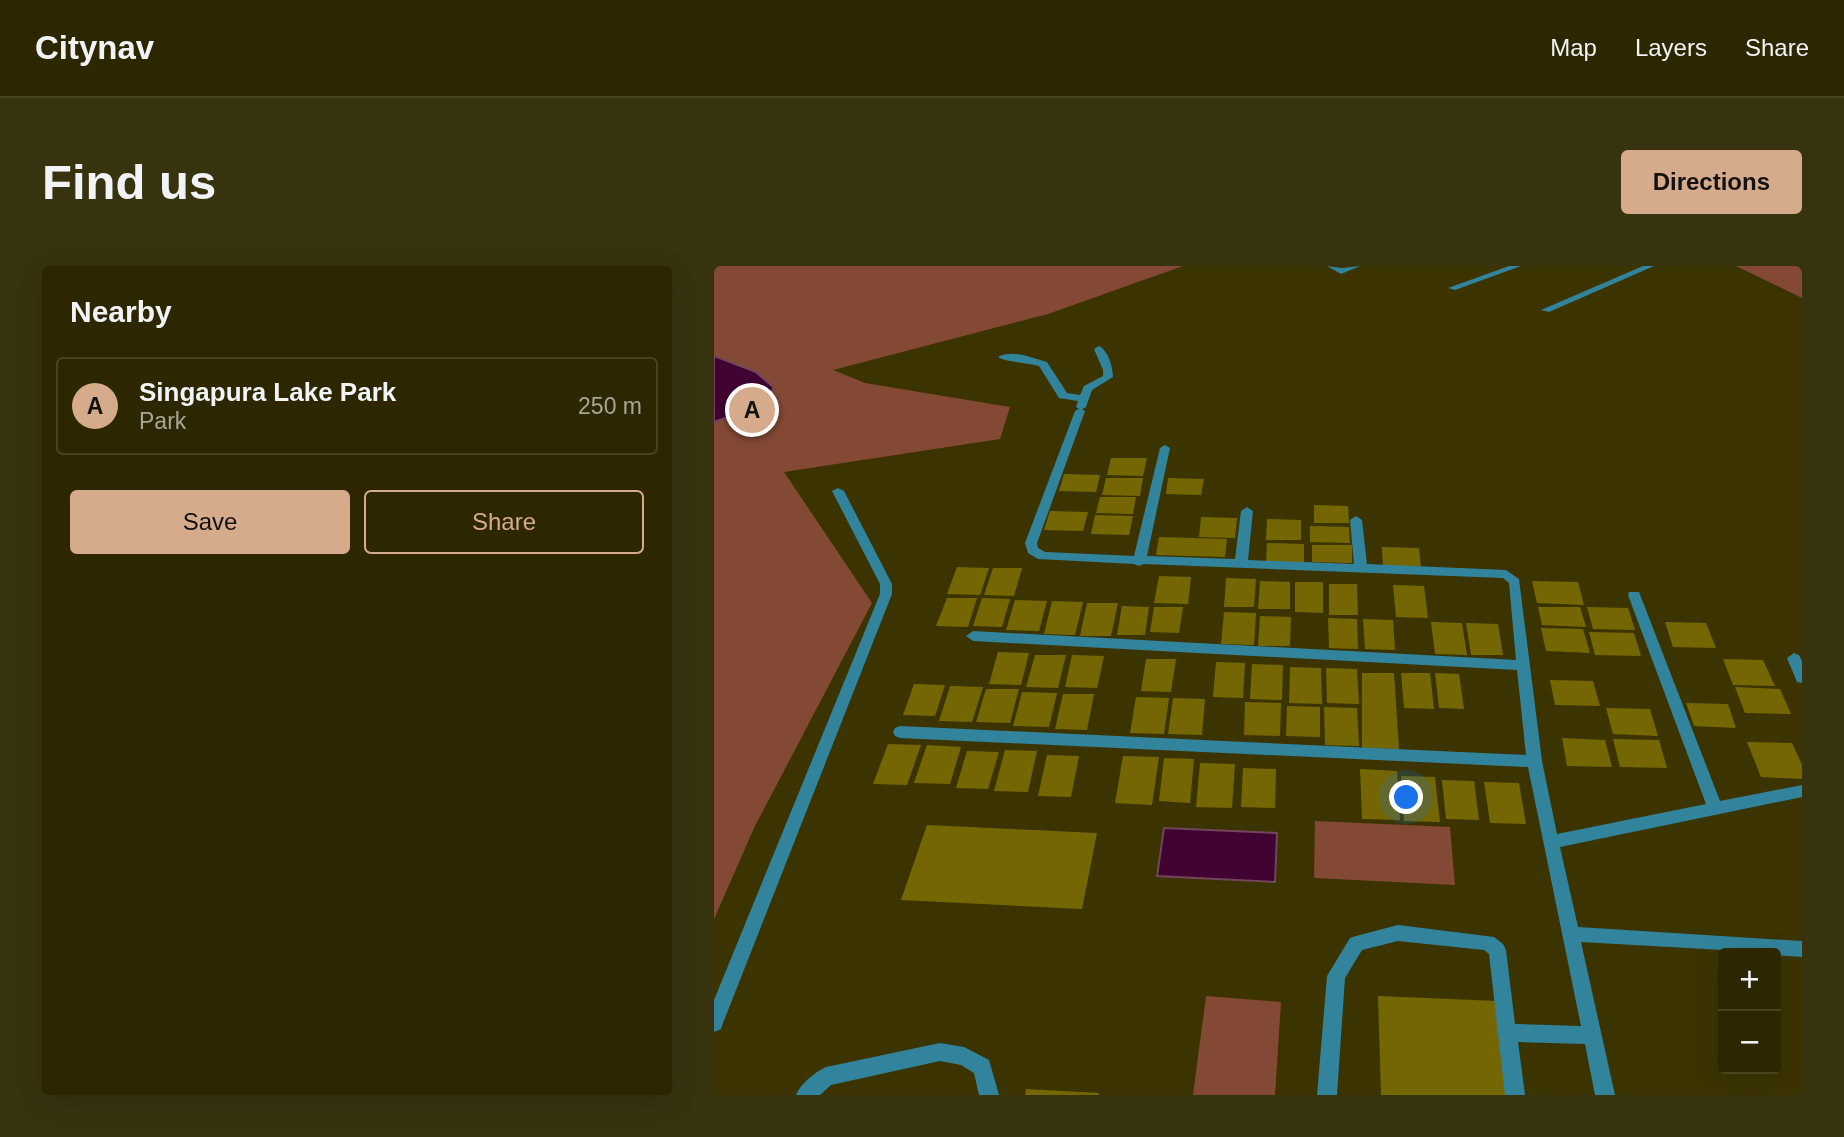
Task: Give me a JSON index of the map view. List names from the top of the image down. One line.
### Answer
{"page":{"header":"Citynav","nav":["Map","Layers","Share"],"buttons":["Directions",["Save","Share"]],"title":"Find us","heading":"Nearby","list":[{"mark":"A","name":"Singapura Lake Park","note":"Park","value":"250 m"}],"pins":"A","map_buttons":["+","−"]}}
